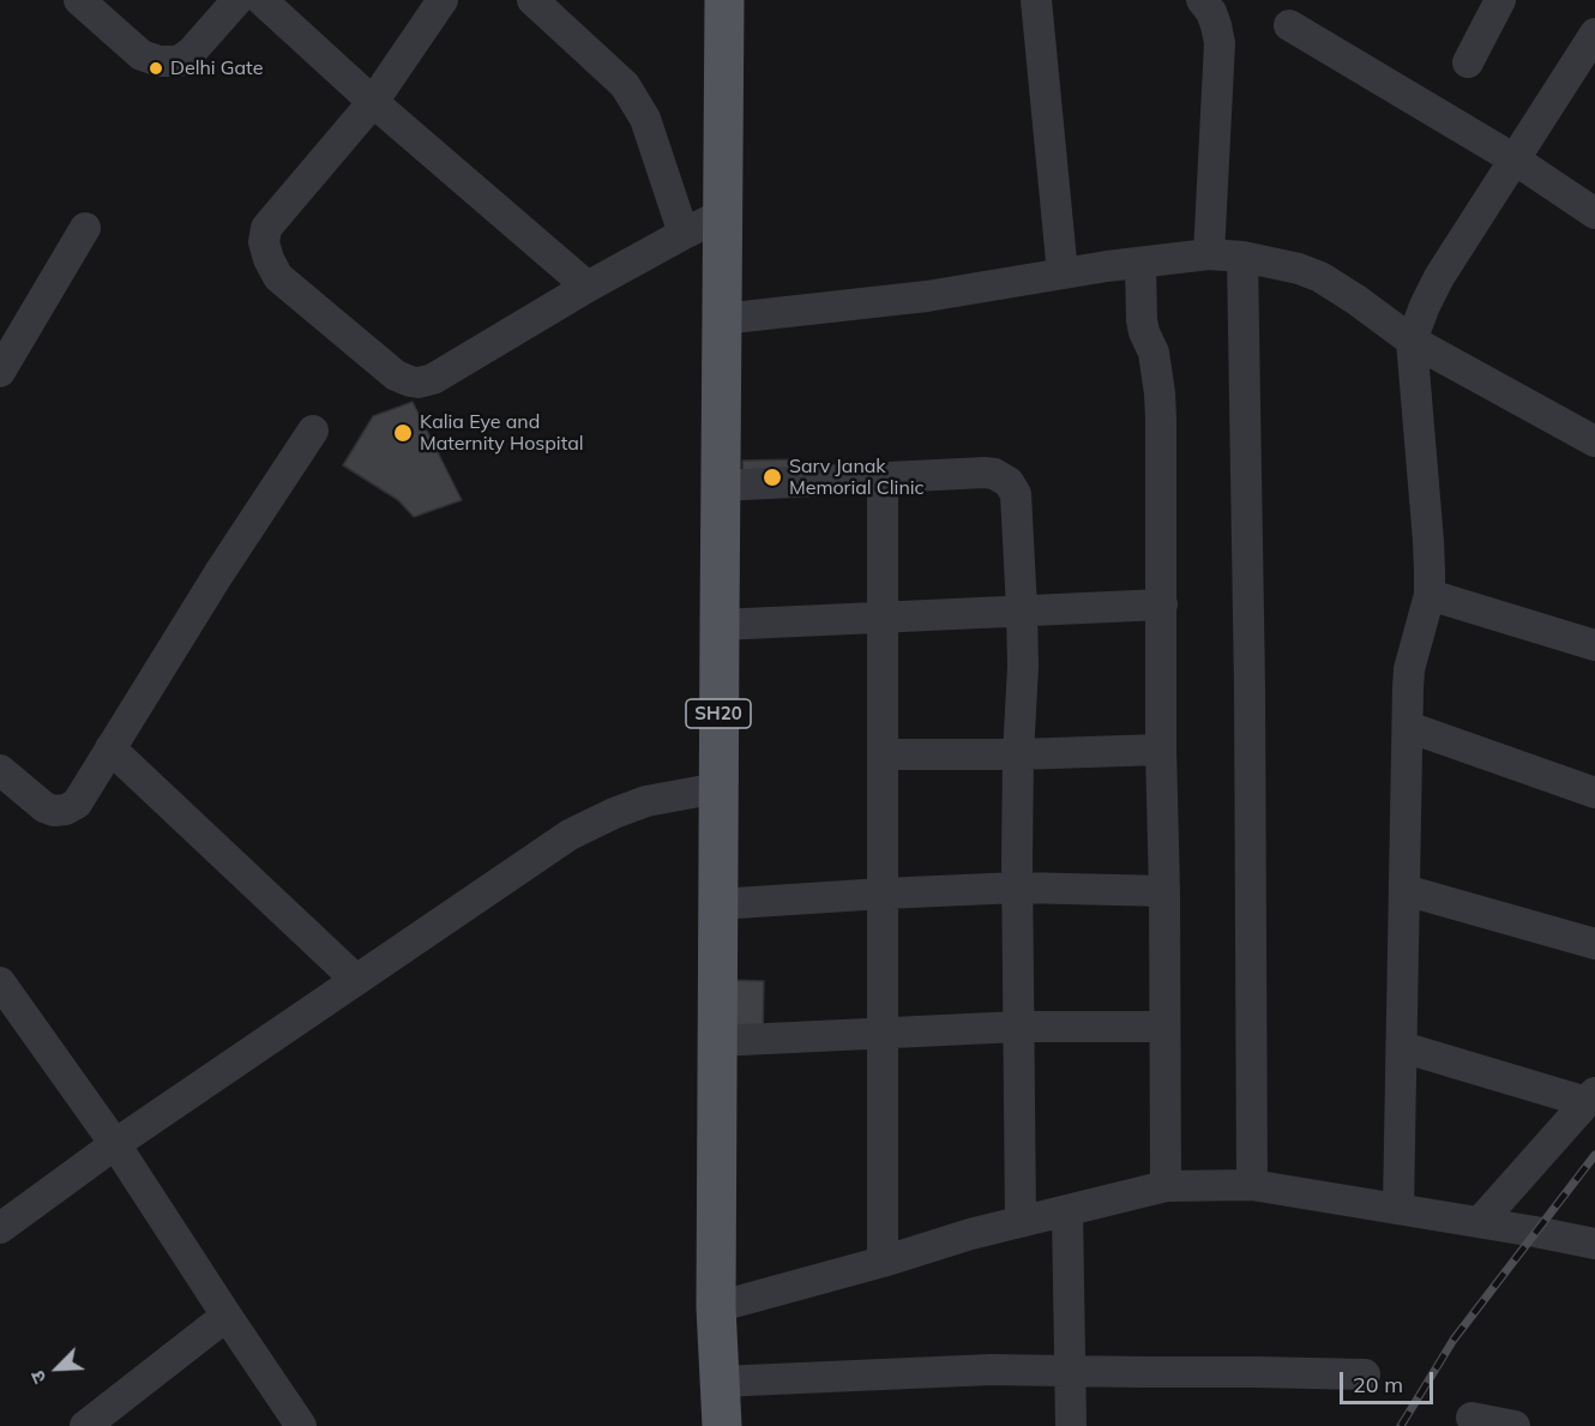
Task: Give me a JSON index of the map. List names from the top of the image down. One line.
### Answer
{"streets":{"main road":["SH20"]},"places":["Delhi Gate","Kalia Eye and Maternity Hospital","Sarv Janak Memorial Clinic"],"scale_bar":"20 m","north":"bottom left"}
